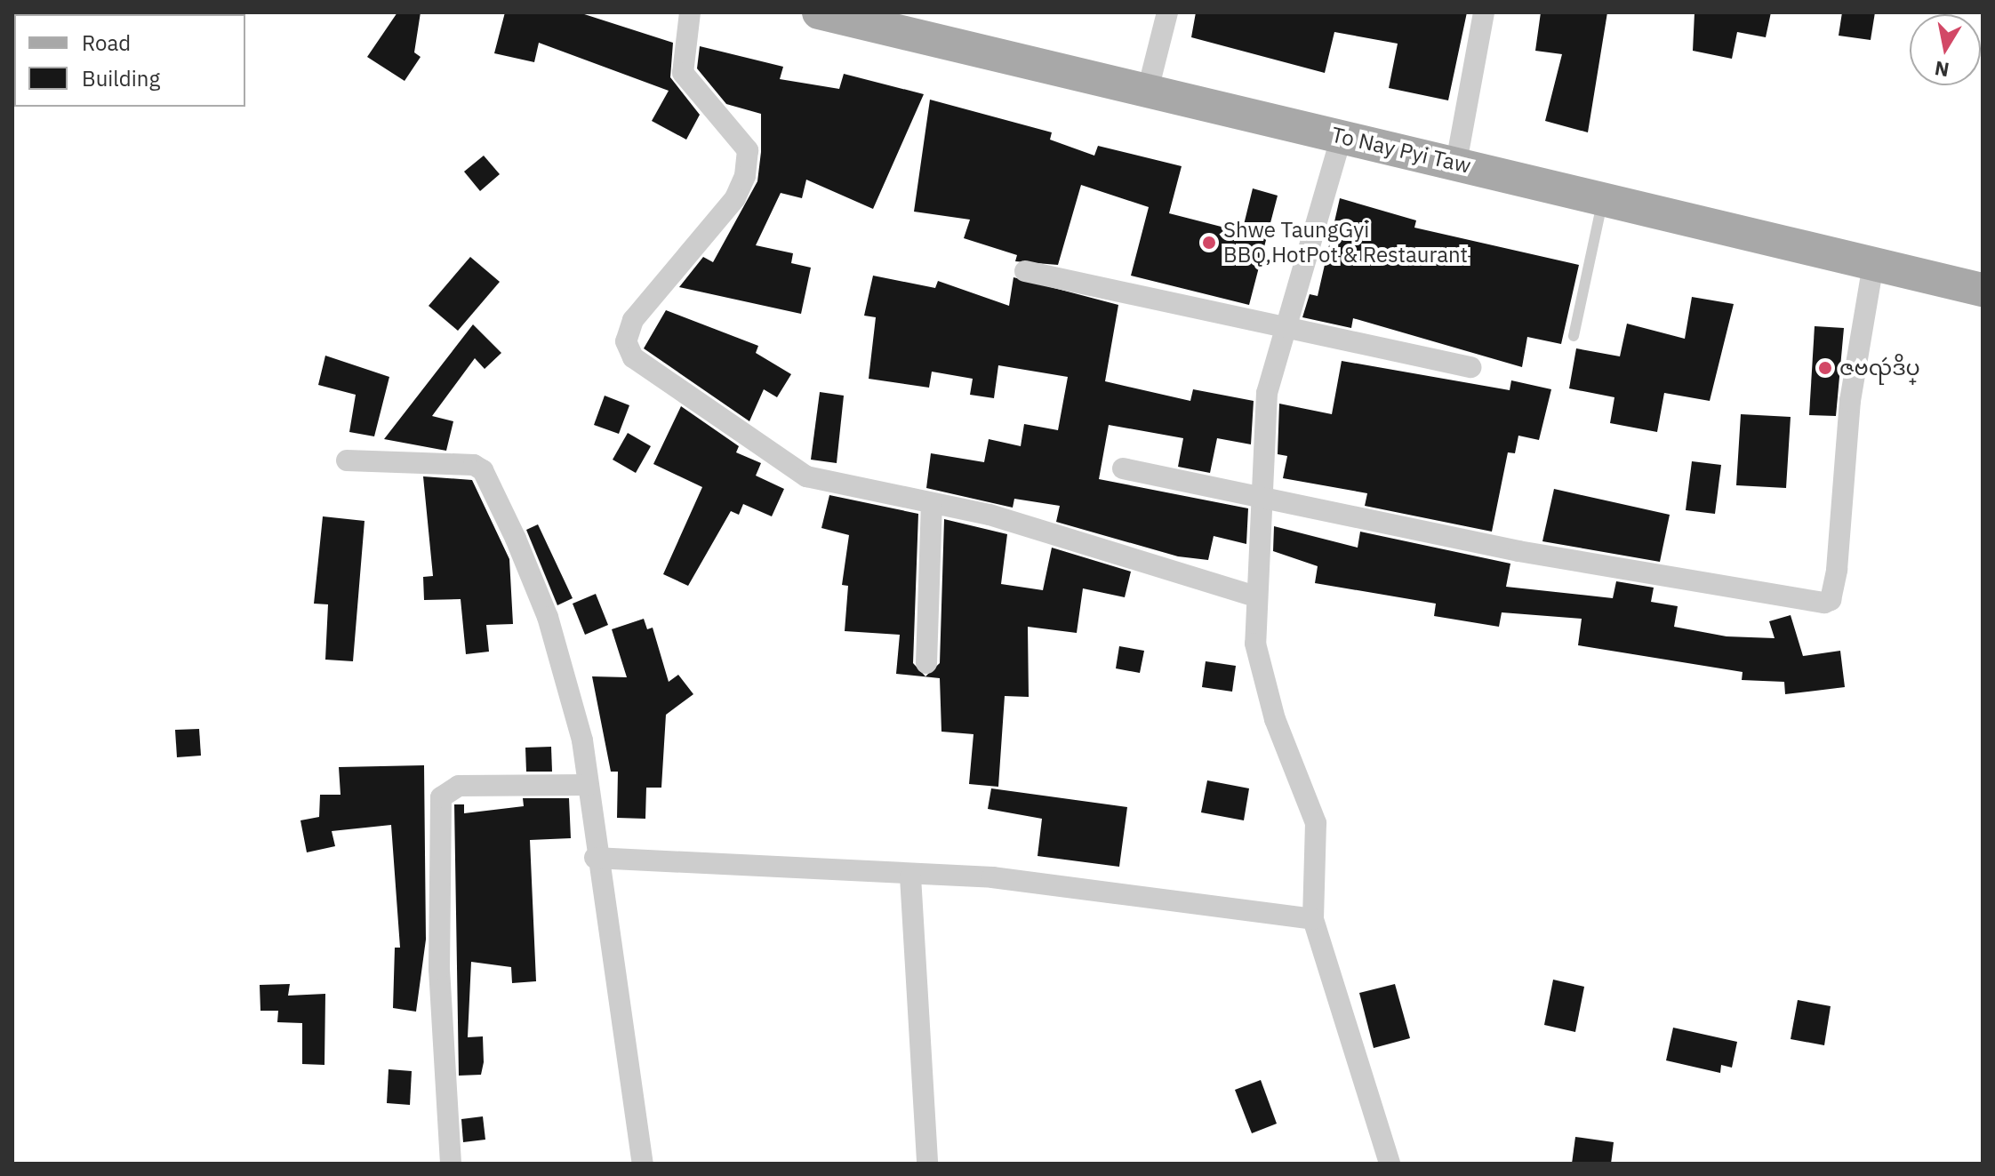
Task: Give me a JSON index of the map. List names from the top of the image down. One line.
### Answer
{"streets":{"main road":["To Nay Pyi Taw"]},"places":["Shwe TaungGyi BBQ,HotPot & Restaurant","ဇဗၺဴဒိပ္"],"legend":["Road","Building"],"north":"bottom"}
